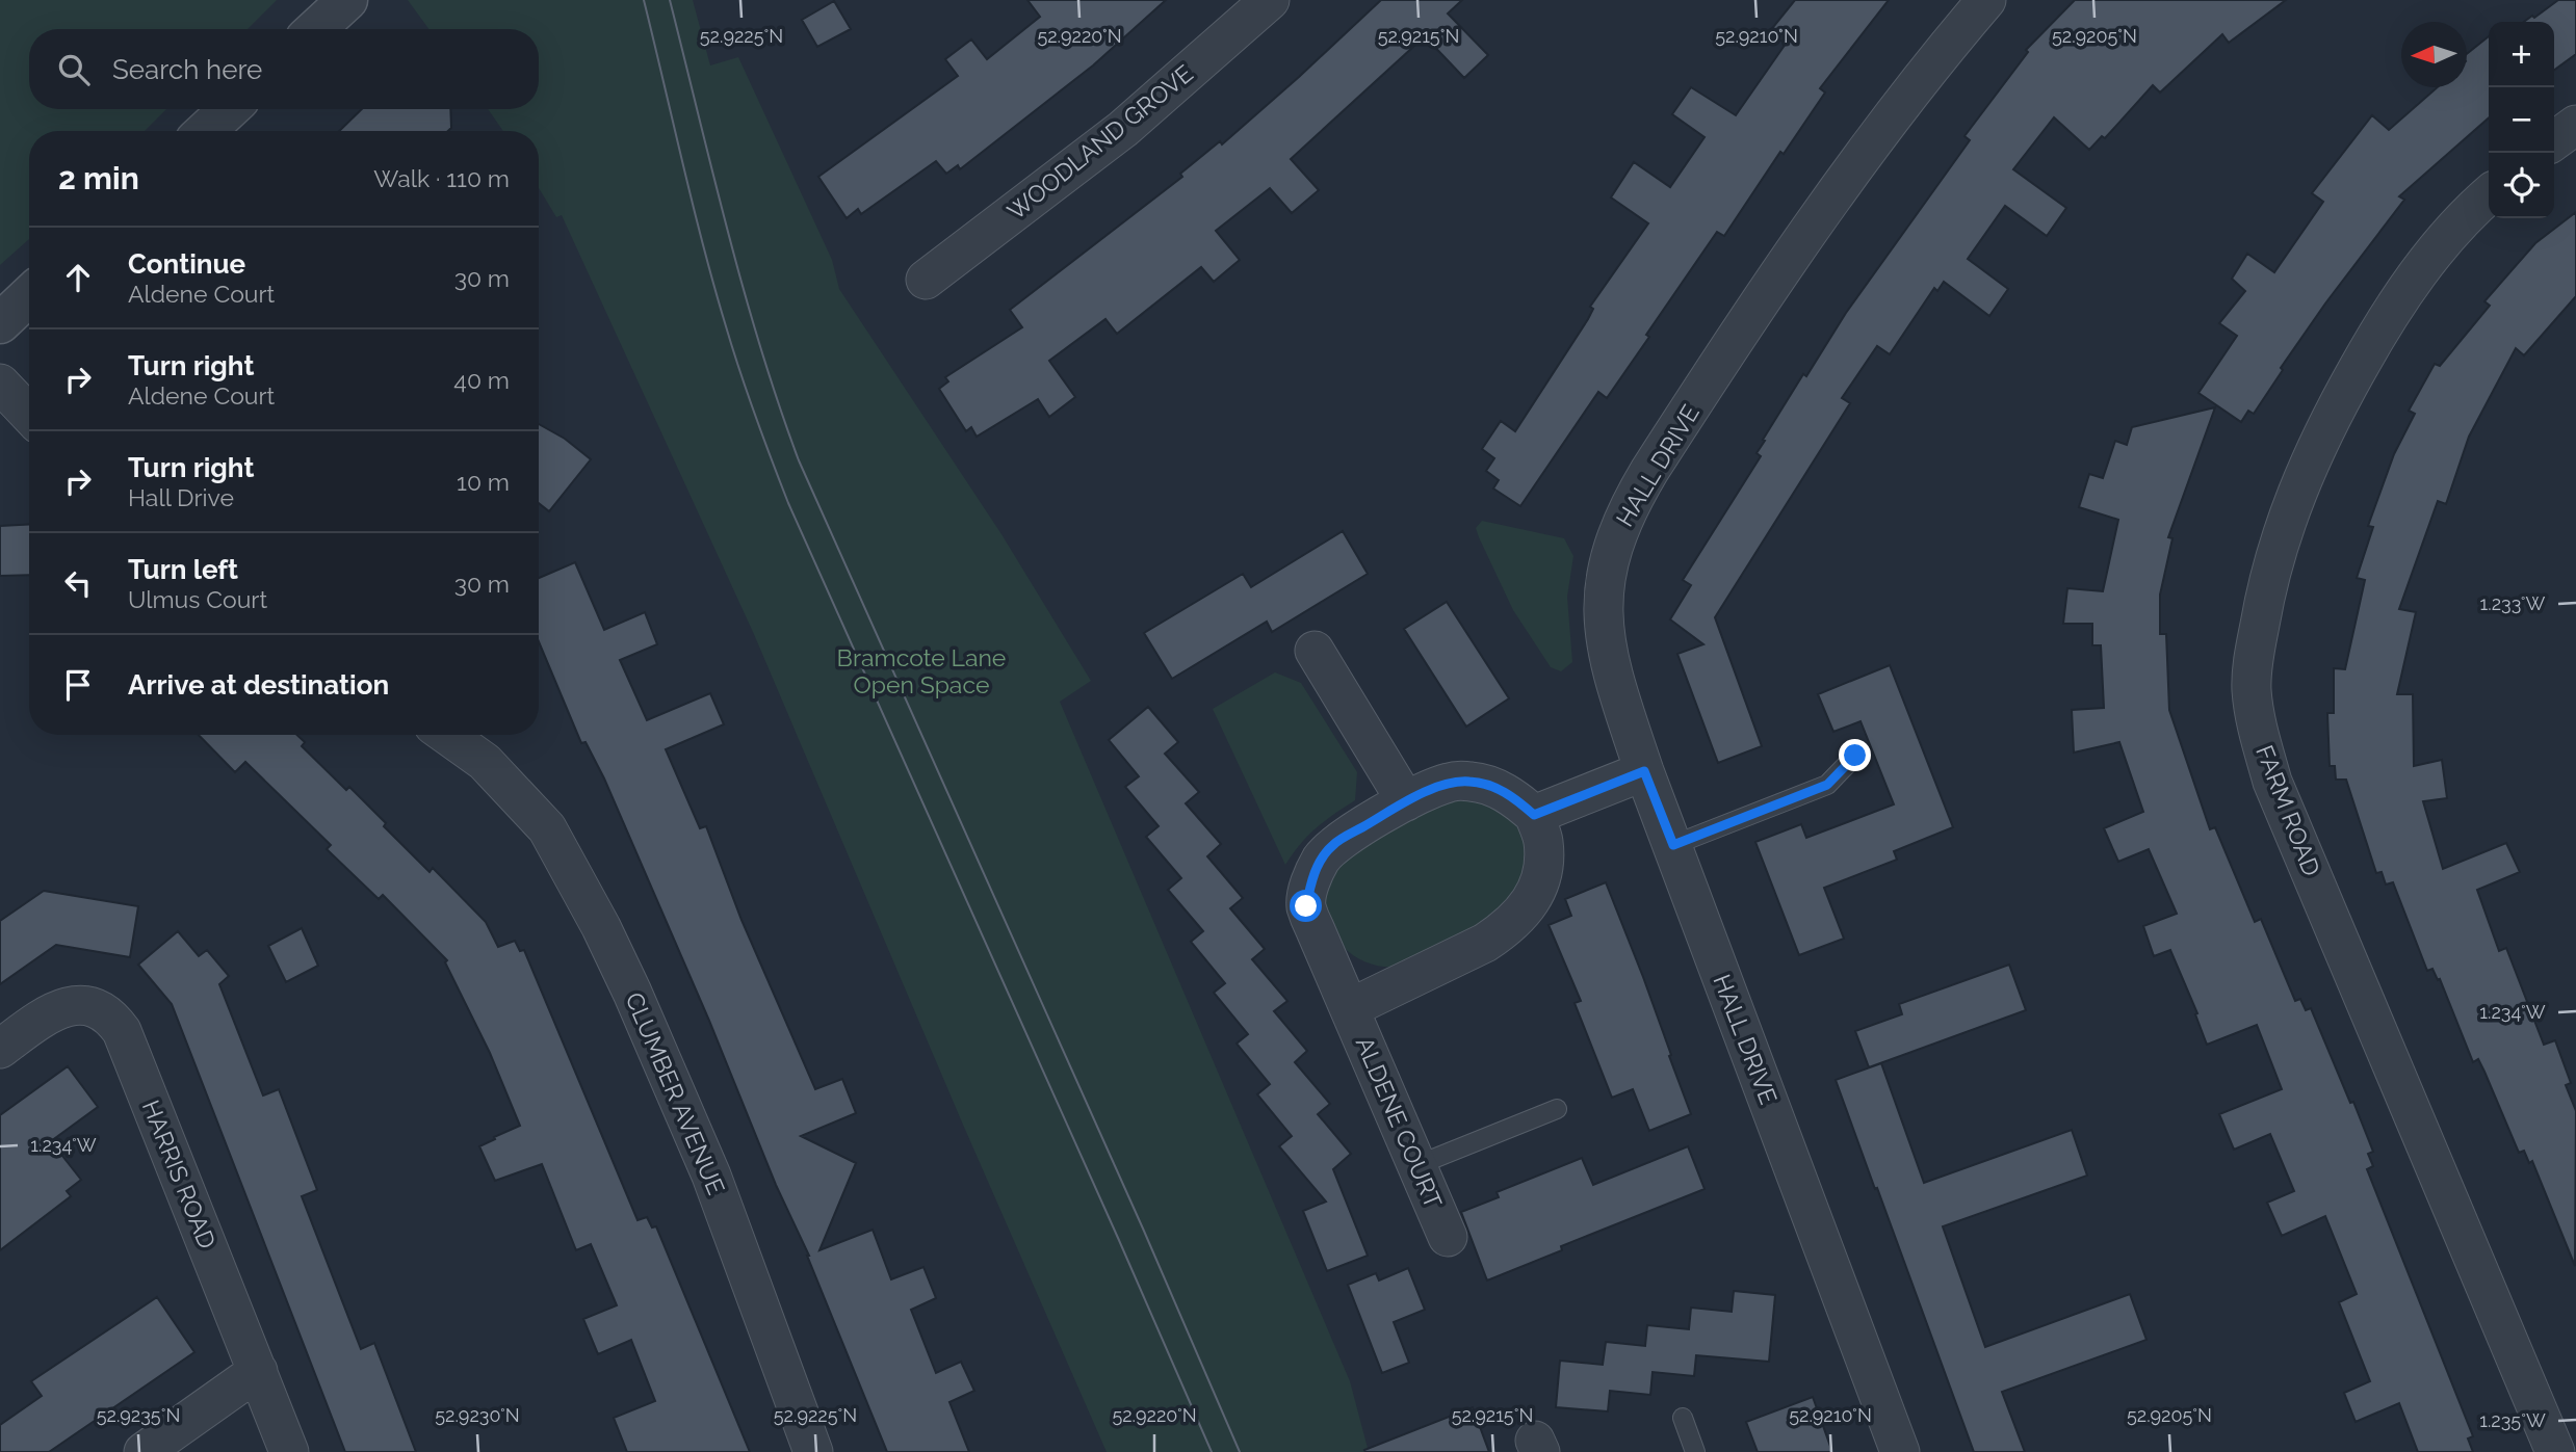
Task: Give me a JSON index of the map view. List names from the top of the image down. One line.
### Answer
{"streets":{"street":["WOODLAND GROVE","HALL DRIVE","FARM ROAD","CLUMBER AVENUE","ALDENE COURT","HARRIS ROAD"]},"parks":["Bramcote Lane Open Space"],"north":"left","page":{"map_buttons":["+","−"],"search":"Search here","heading":["2 min","Walk · 110 m"],"list":[["Continue","Aldene Court","30 m"],["Turn right","Aldene Court","40 m"],["Turn right","Hall Drive","10 m"],["Turn left","Ulmus Court","30 m"],"Arrive at destination"]},"coordinates":["52.9225°N","52.9220°N","52.9215°N","52.9210°N","52.9205°N","1.233°W","1.234°W","52.9235°N","52.9230°N","1.235°W"]}
